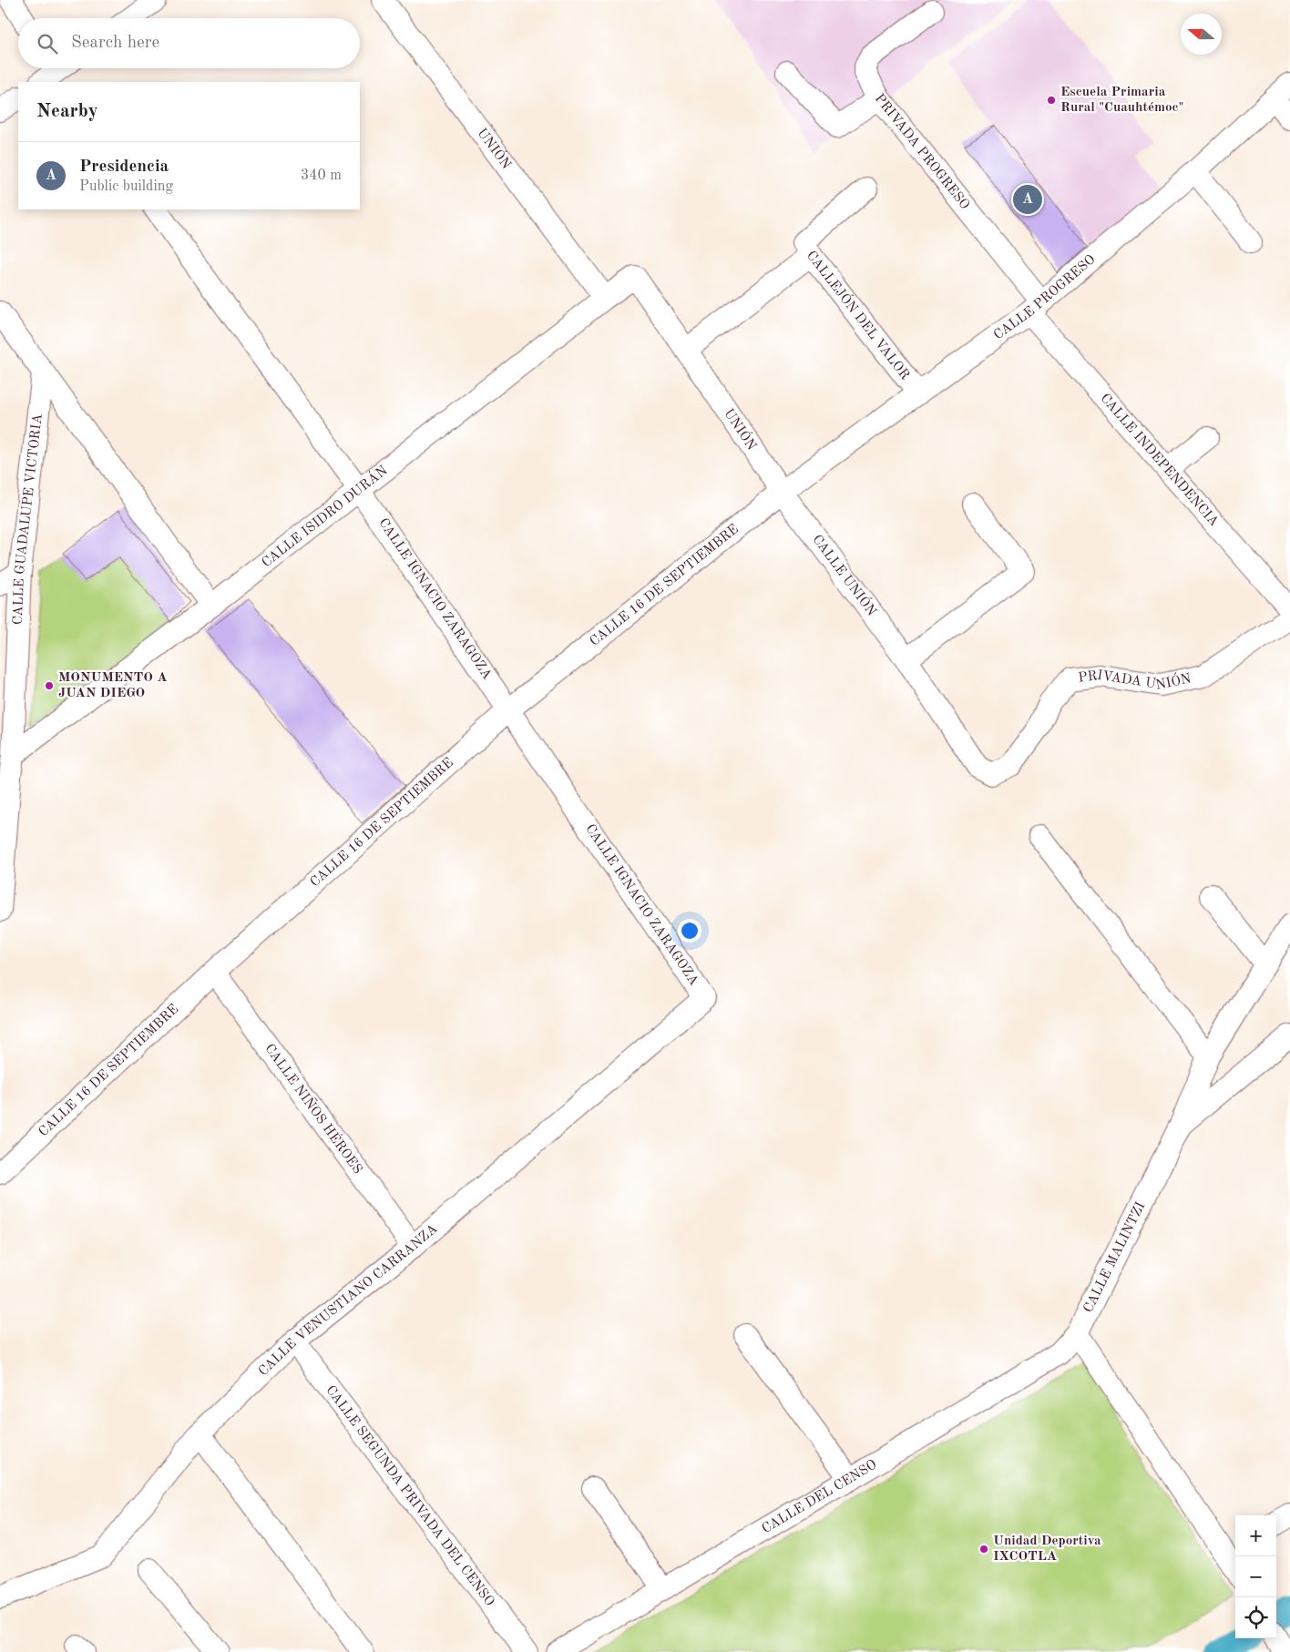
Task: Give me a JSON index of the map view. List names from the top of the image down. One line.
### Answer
{"streets":{"street":["UNIÓN","PRIVADA PROGRESO","CALLE PROGRESO","CALLEJÓN DEL VALOR","CALLE INDEPENDENCIA","CALLE ISIDRO DURÁN","CALLE GUADALUPE VICTORIA","CALLE UNIÓN","CALLE 16 DE SEPTIEMBRE","CALLE IGNACIO ZARAGOZA","PRIVADA UNIÓN","CALLE NIÑOS HÉROES","CALLE MALINTZI","CALLE VENUSTIANO CARRANZA","CALLE DEL CENSO","CALLE SEGUNDA PRIVADA DEL CENSO"]},"crossings":[["UNIÓN","CALLE PROGRESO"],["UNIÓN","CALLEJÓN DEL VALOR"],["UNIÓN","CALLE ISIDRO DURÁN"],["UNIÓN","CALLE UNIÓN"],["UNIÓN","CALLE 16 DE SEPTIEMBRE"],["PRIVADA PROGRESO","CALLE PROGRESO"],["PRIVADA PROGRESO","CALLE INDEPENDENCIA"],["CALLE PROGRESO","CALLEJÓN DEL VALOR"],["CALLE PROGRESO","CALLE INDEPENDENCIA"],["CALLE PROGRESO","CALLE UNIÓN"],["CALLE PROGRESO","CALLE 16 DE SEPTIEMBRE"],["CALLE ISIDRO DURÁN","CALLE GUADALUPE VICTORIA"],["CALLE ISIDRO DURÁN","CALLE IGNACIO ZARAGOZA"],["CALLE UNIÓN","CALLE 16 DE SEPTIEMBRE"],["CALLE UNIÓN","PRIVADA UNIÓN"],["CALLE 16 DE SEPTIEMBRE","CALLE IGNACIO ZARAGOZA"],["CALLE 16 DE SEPTIEMBRE","CALLE NIÑOS HÉROES"],["CALLE IGNACIO ZARAGOZA","CALLE VENUSTIANO CARRANZA"],["CALLE NIÑOS HÉROES","CALLE VENUSTIANO CARRANZA"],["CALLE MALINTZI","CALLE DEL CENSO"],["CALLE VENUSTIANO CARRANZA","CALLE SEGUNDA PRIVADA DEL CENSO"]],"places":["Escuela Primaria Rural \"Cuauhtémoc\"","MONUMENTO A JUAN DIEGO","Unidad Deportiva IXCOTLA"],"north":"left","page":{"search":"Search here","heading":"Nearby","list":[{"mark":"A","name":"Presidencia","note":"Public building","value":"340 m"}],"pins":"A","map_buttons":["+","−"]}}
